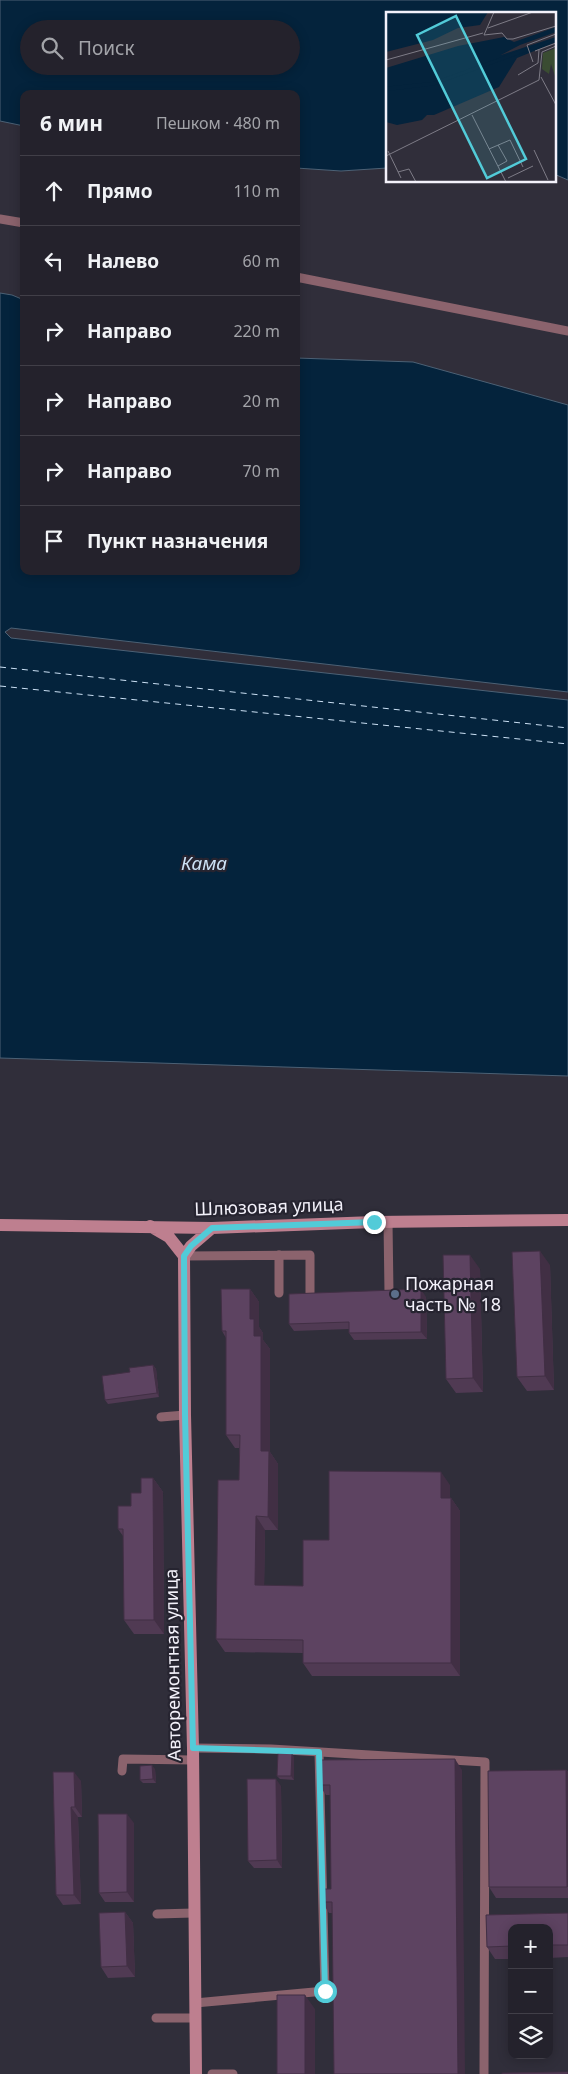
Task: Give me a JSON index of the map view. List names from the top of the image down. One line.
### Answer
{"streets":{"street":["Шлюзовая улица","Авторемонтная улица"]},"water":["Кама"],"places":["Пожарная часть № 18"],"page":{"search":"Поиск","heading":["6 мин","Пешком · 480 m"],"list":[["Прямо","110 m"],["Налево","60 m"],["Направо","220 m"],["Направо","20 m"],["Направо","70 m"],"Пункт назначения"],"map_buttons":["+","−"]}}
